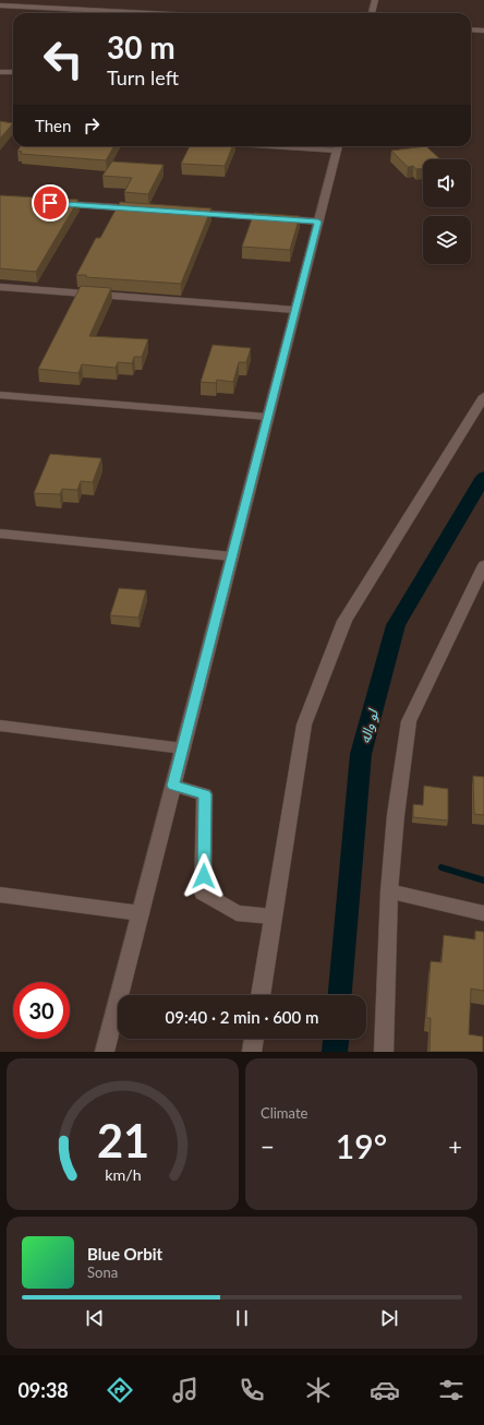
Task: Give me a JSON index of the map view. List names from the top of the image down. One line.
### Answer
{"water":["لو واله"],"page":{"turn":["30 m","Turn left"],"then":"Then","limit":"30","trip":"09:40 · 2 min · 600 m","tile":"Climate","heat":["−","19°","+"],"song":["Blue Orbit","Sona"],"tabs":"09:38","gauge":["21","km/h"]}}
